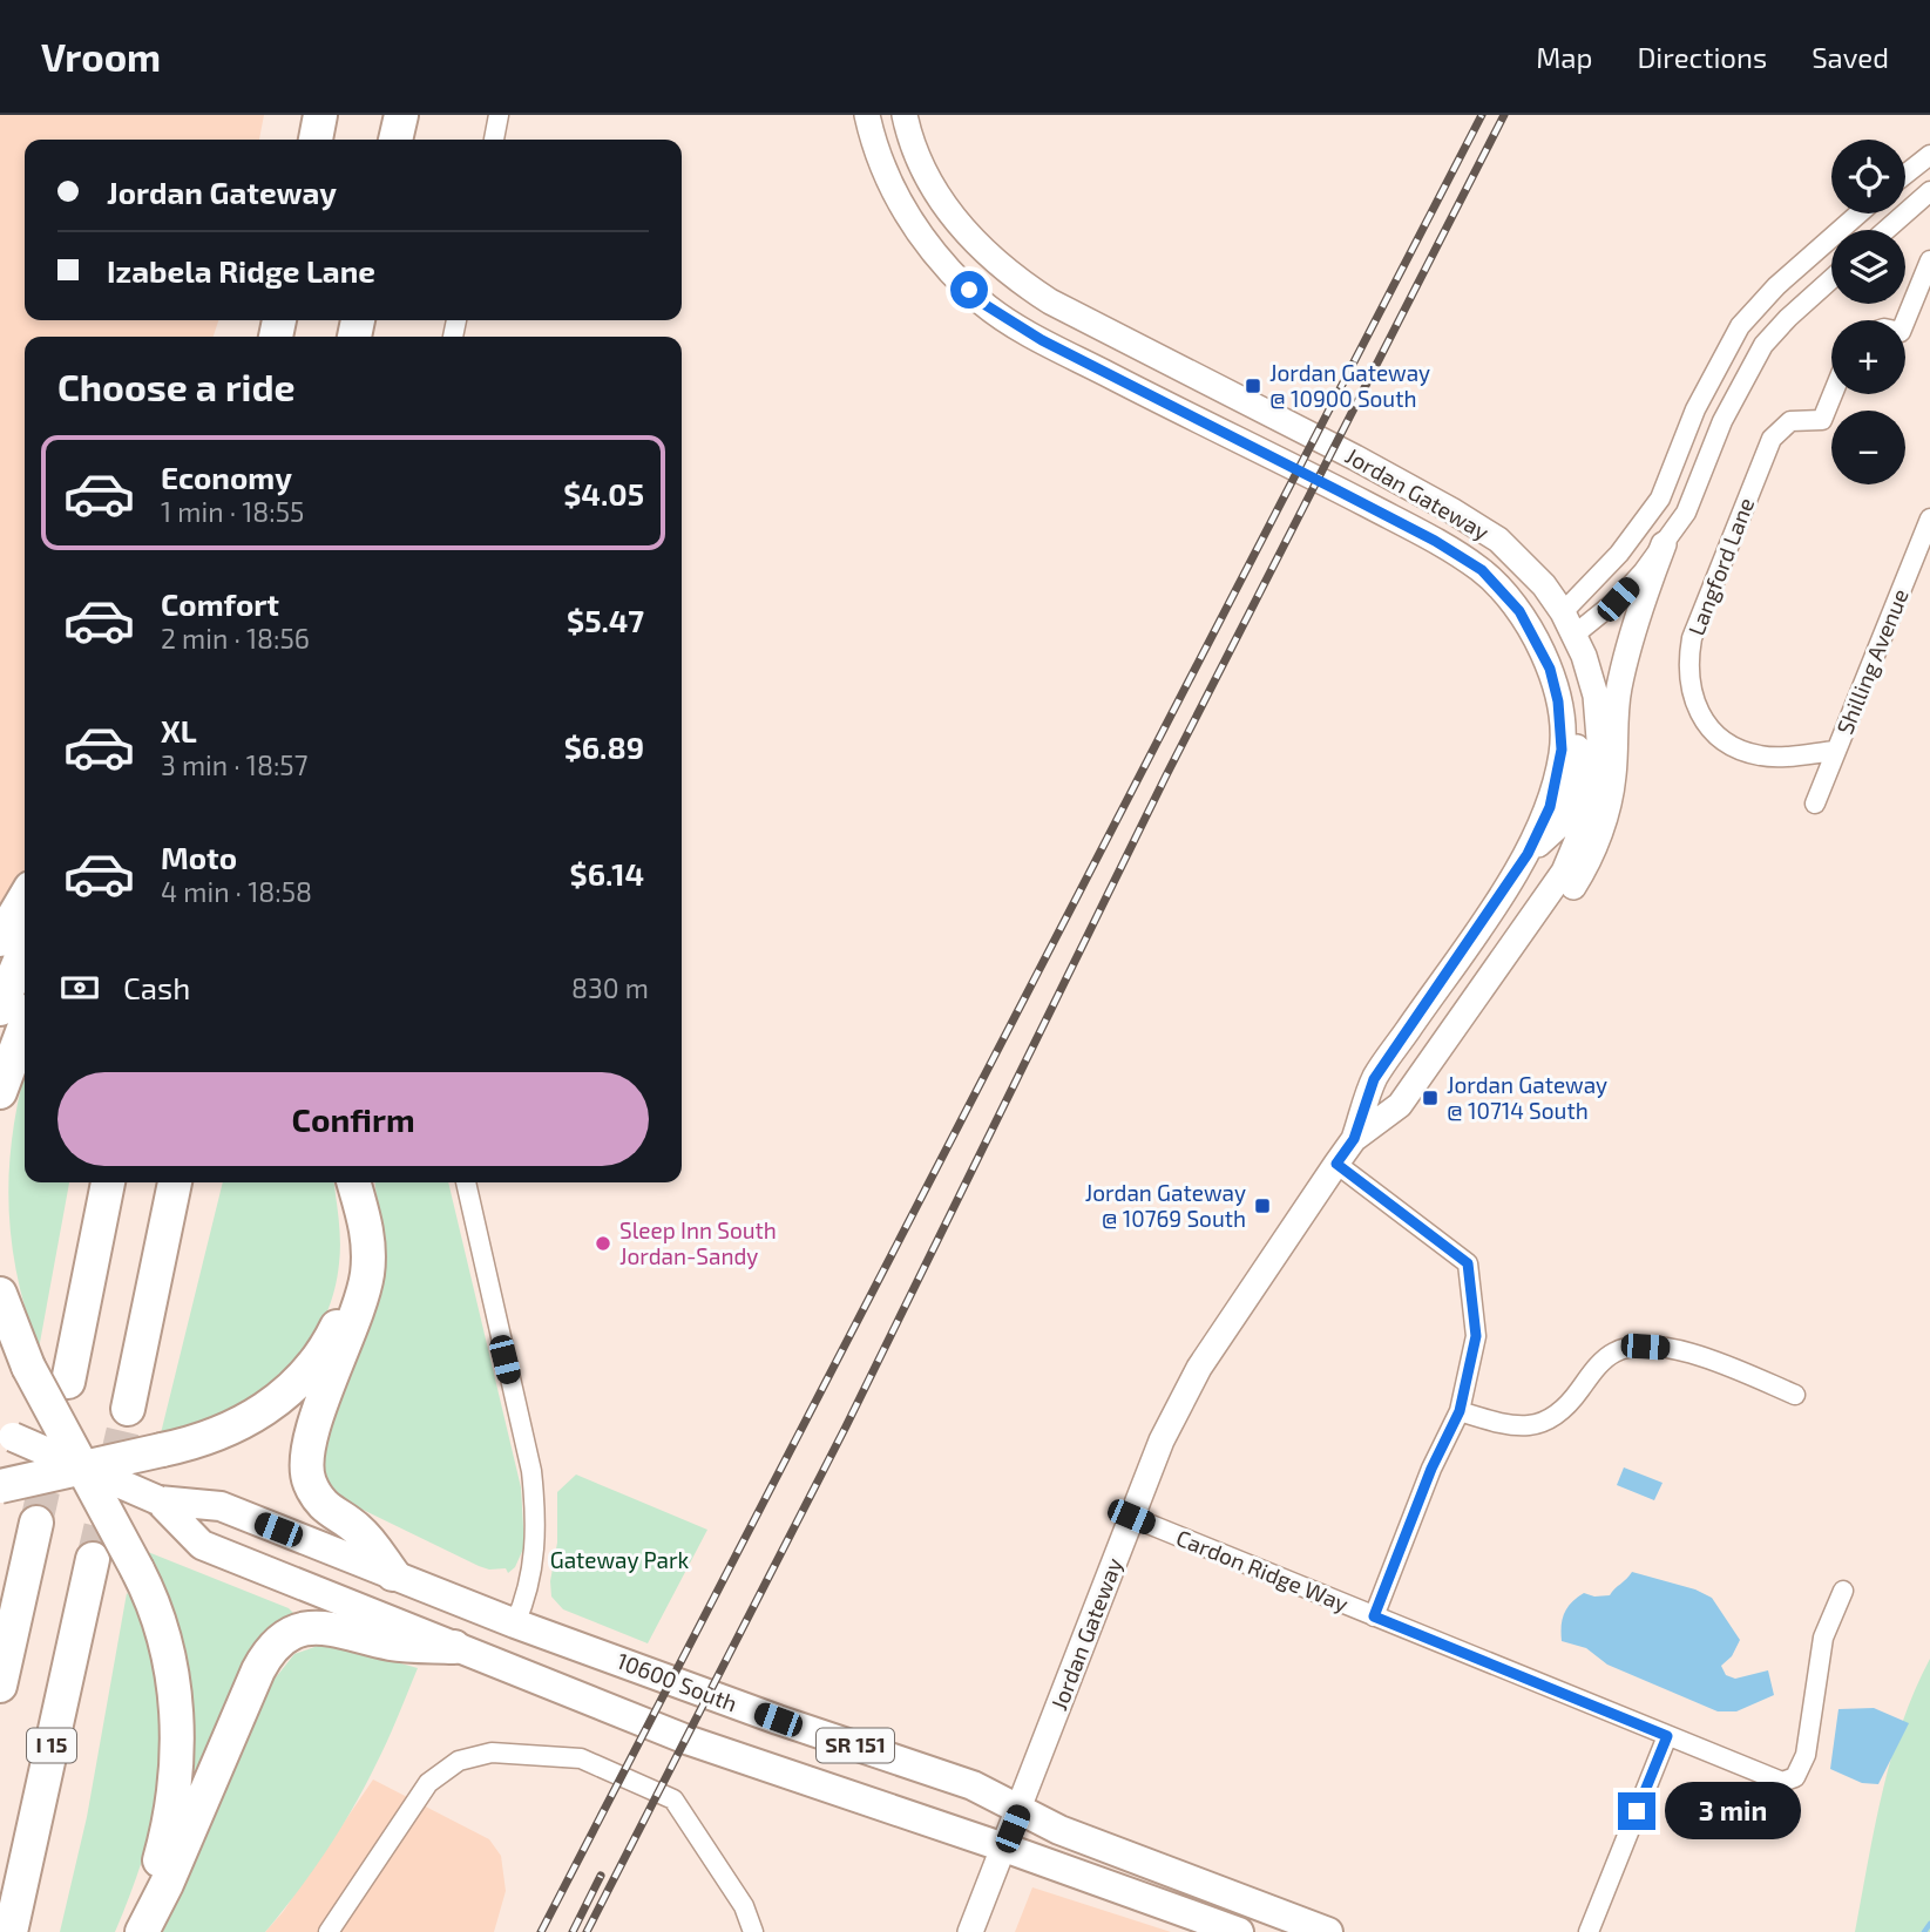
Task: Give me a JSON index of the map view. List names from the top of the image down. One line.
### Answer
{"streets":{"highway":["I 15"],"main road":["Jordan Gateway","10600 South","SR 151"],"street":["Langford Lane","Shilling Avenue","Cardon Ridge Way"]},"crossings":[["Jordan Gateway","Cardon Ridge Way"],["Jordan Gateway","10600 South"],["Langford Lane","Shilling Avenue"]],"parks":["Gateway Park"],"places":{"transit":["Jordan Gateway @ 10900 South","Jordan Gateway @ 10714 South","Jordan Gateway @ 10769 South"],"other":["Sleep Inn South Jordan-Sandy"]},"page":{"header":"Vroom","nav":["Map","Directions","Saved"],"map_buttons":["+","−"],"banner":["Jordan Gateway","Izabela Ridge Lane"],"heading":"Choose a ride","list":[{"name":"Economy","note":"1 min · 18:55","value":"$4.05"},{"name":"Comfort","note":"2 min · 18:56","value":"$5.47"},{"name":"XL","note":"3 min · 18:57","value":"$6.89"},{"name":"Moto","note":"4 min · 18:58","value":"$6.14"}],"pay":["Cash","830 m"],"buttons":"Confirm","bubble":"3 min"}}
